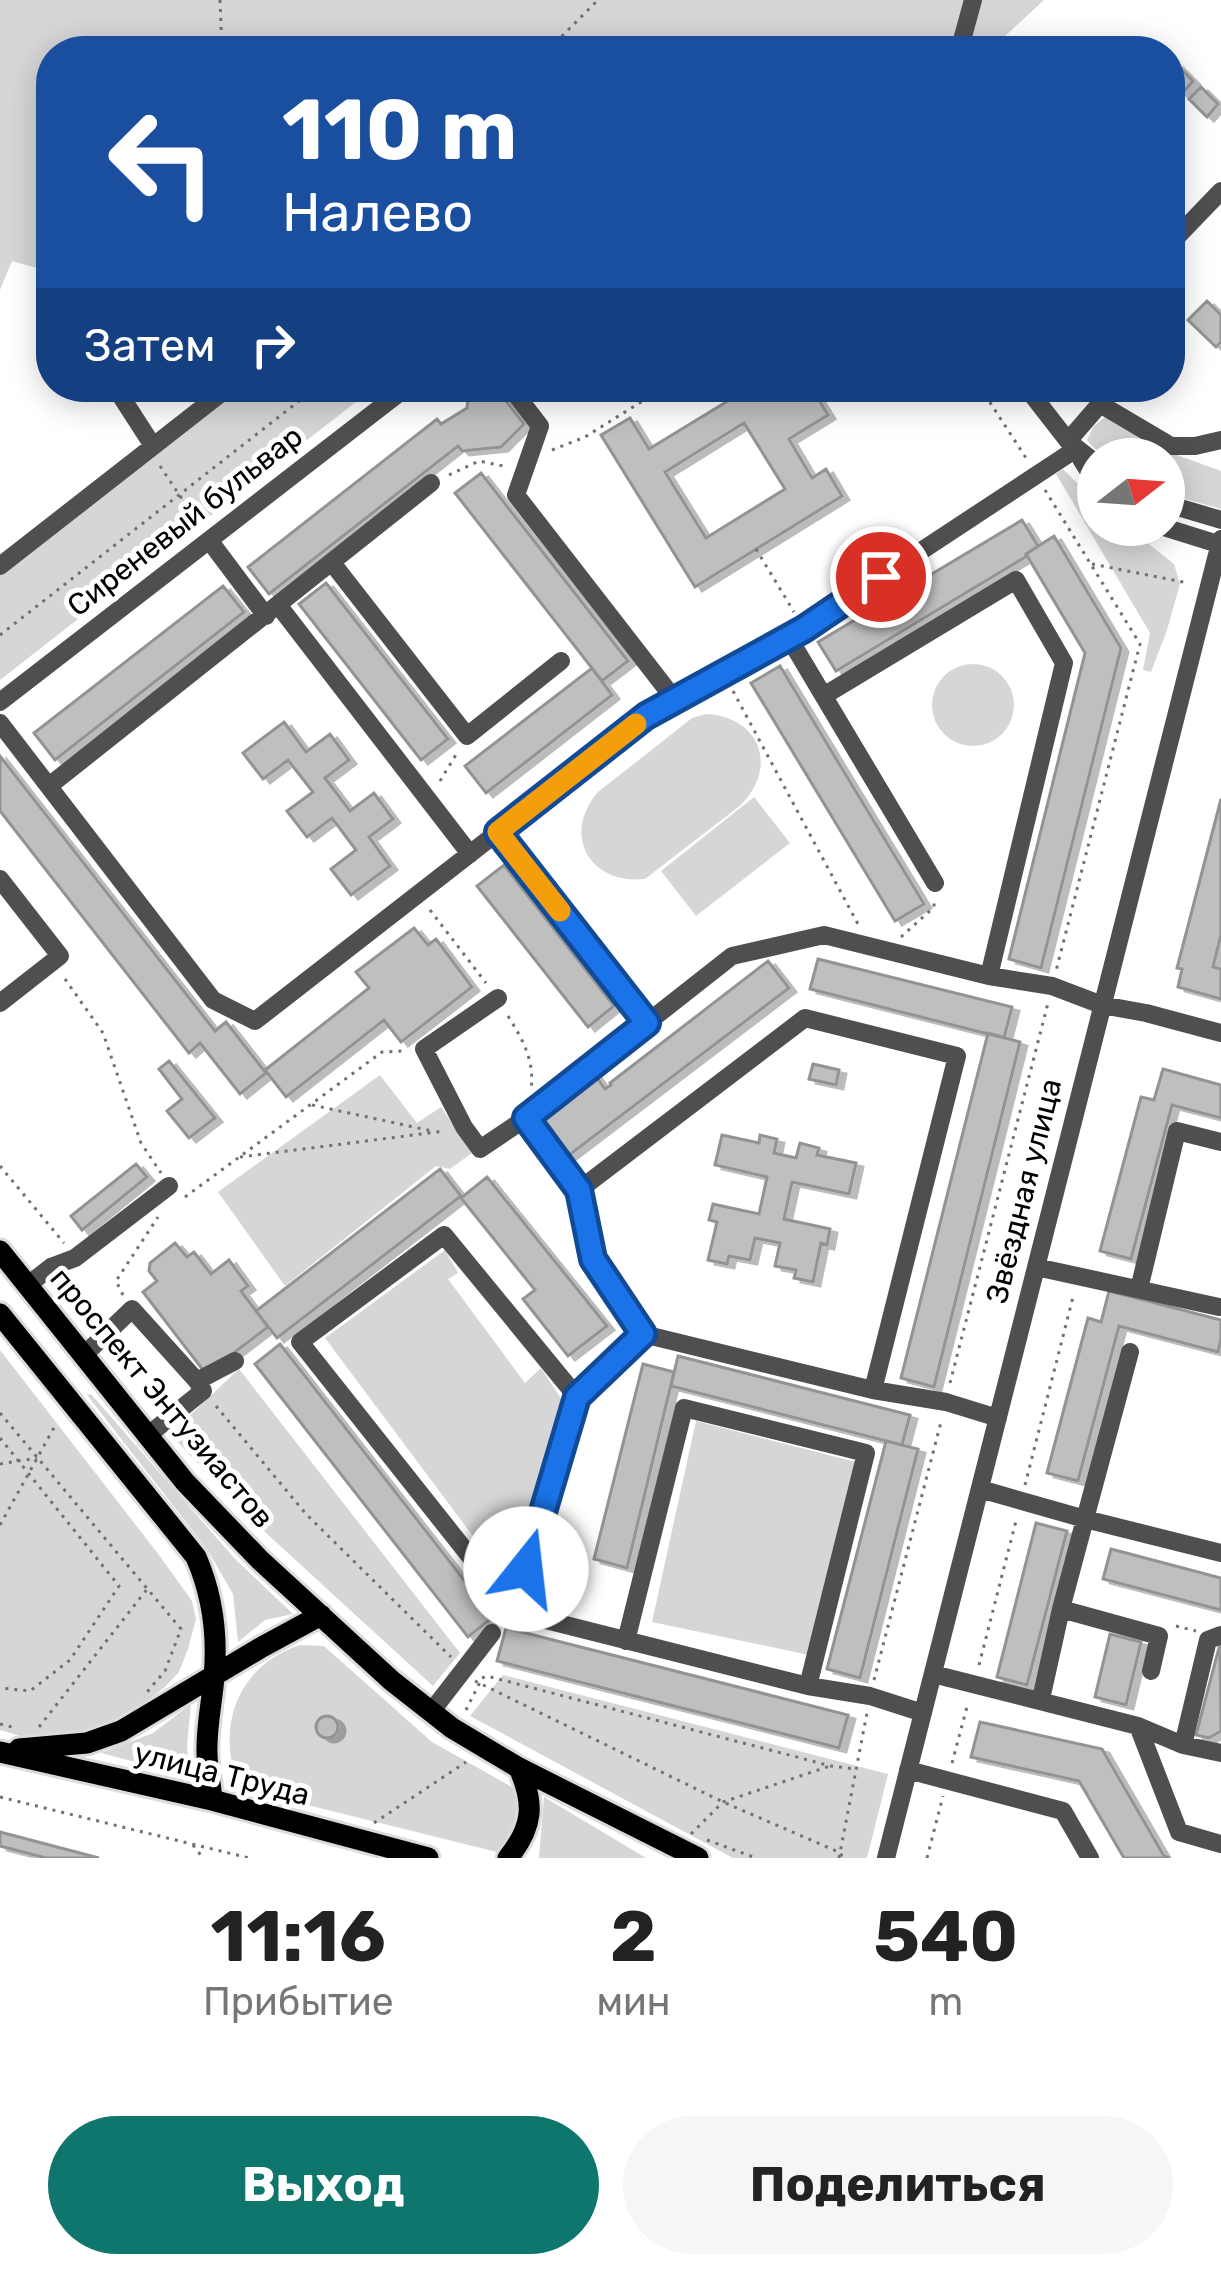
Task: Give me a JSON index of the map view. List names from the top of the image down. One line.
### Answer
{"streets":{"main road":["проспект Энтузиастов","улица Труда"],"street":["Сиреневый бульвар","Звёздная улица"]},"north":"right","page":{"turn":["110 m","Налево"],"then":"Затем","eta":["11:16","Прибытие","2","мин","540","m"],"buttons":["Выход","Поделиться"]}}
